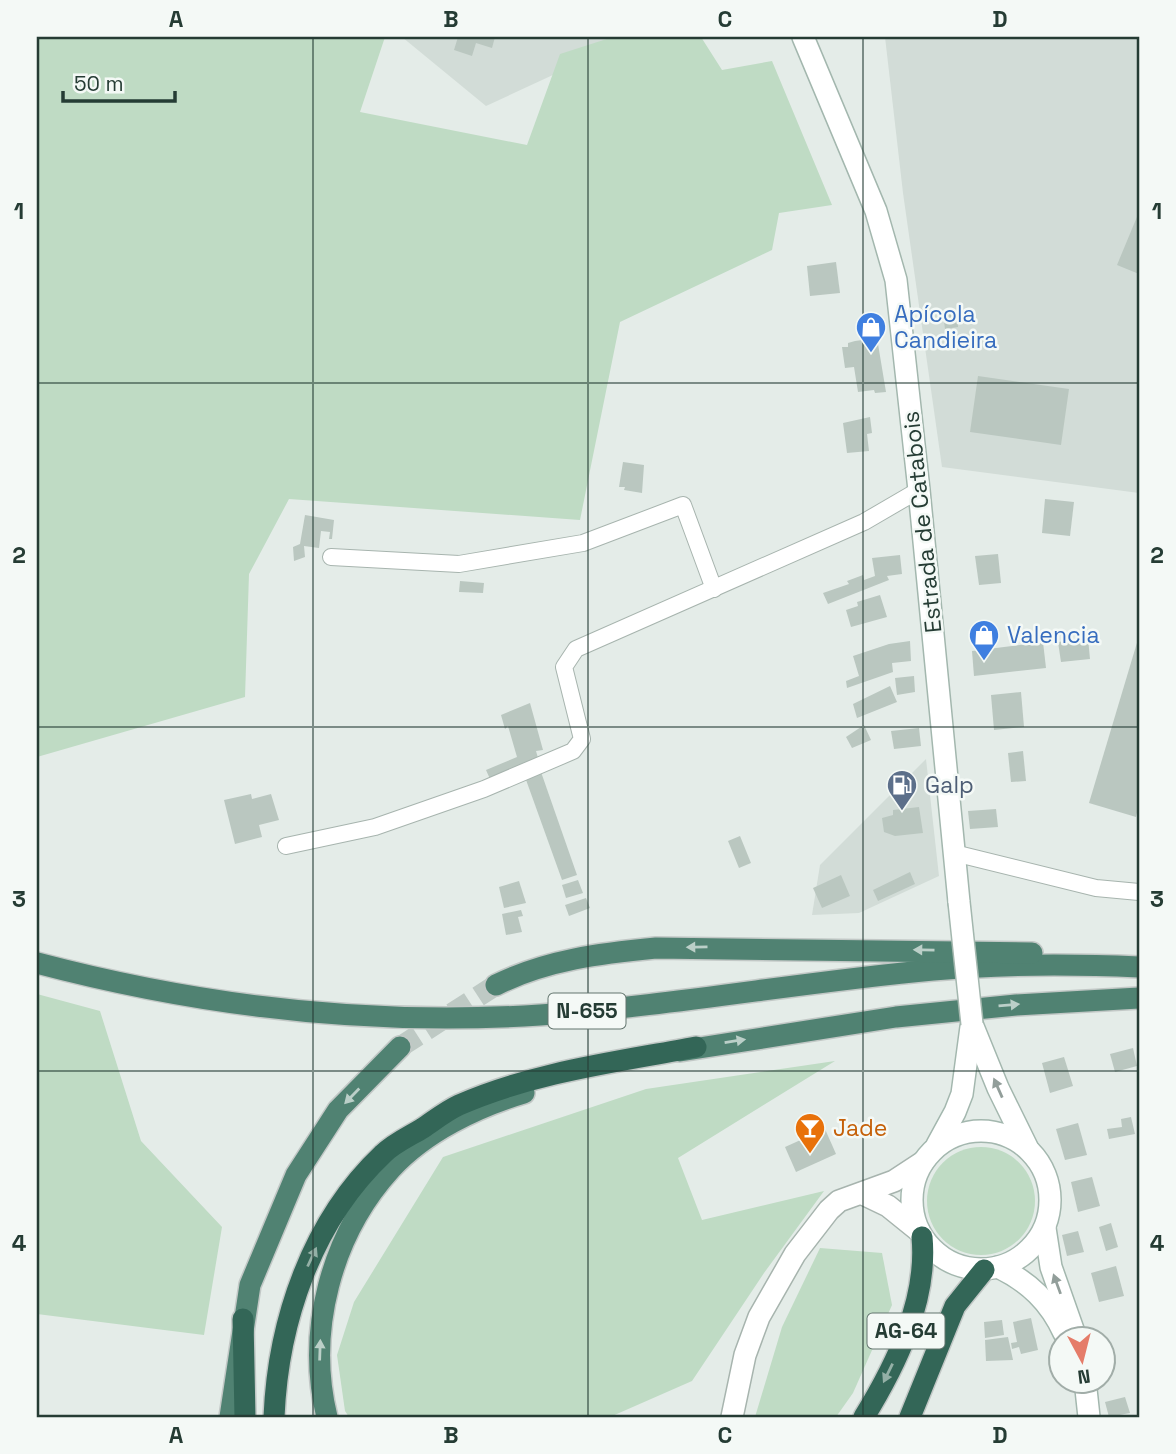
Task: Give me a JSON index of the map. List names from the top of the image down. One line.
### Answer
{"streets":{"highway":["N-655","AG-64"],"main road":["Estrada de Catabois"]},"places":{"shop":["Apícola Candieira","Valencia"],"fuel station":["Galp"],"bar":["Jade"]},"scale_bar":"50 m","north":"bottom","grid":{"columns":["A","B","C","D"],"rows":["1","2","3","4"]}}
